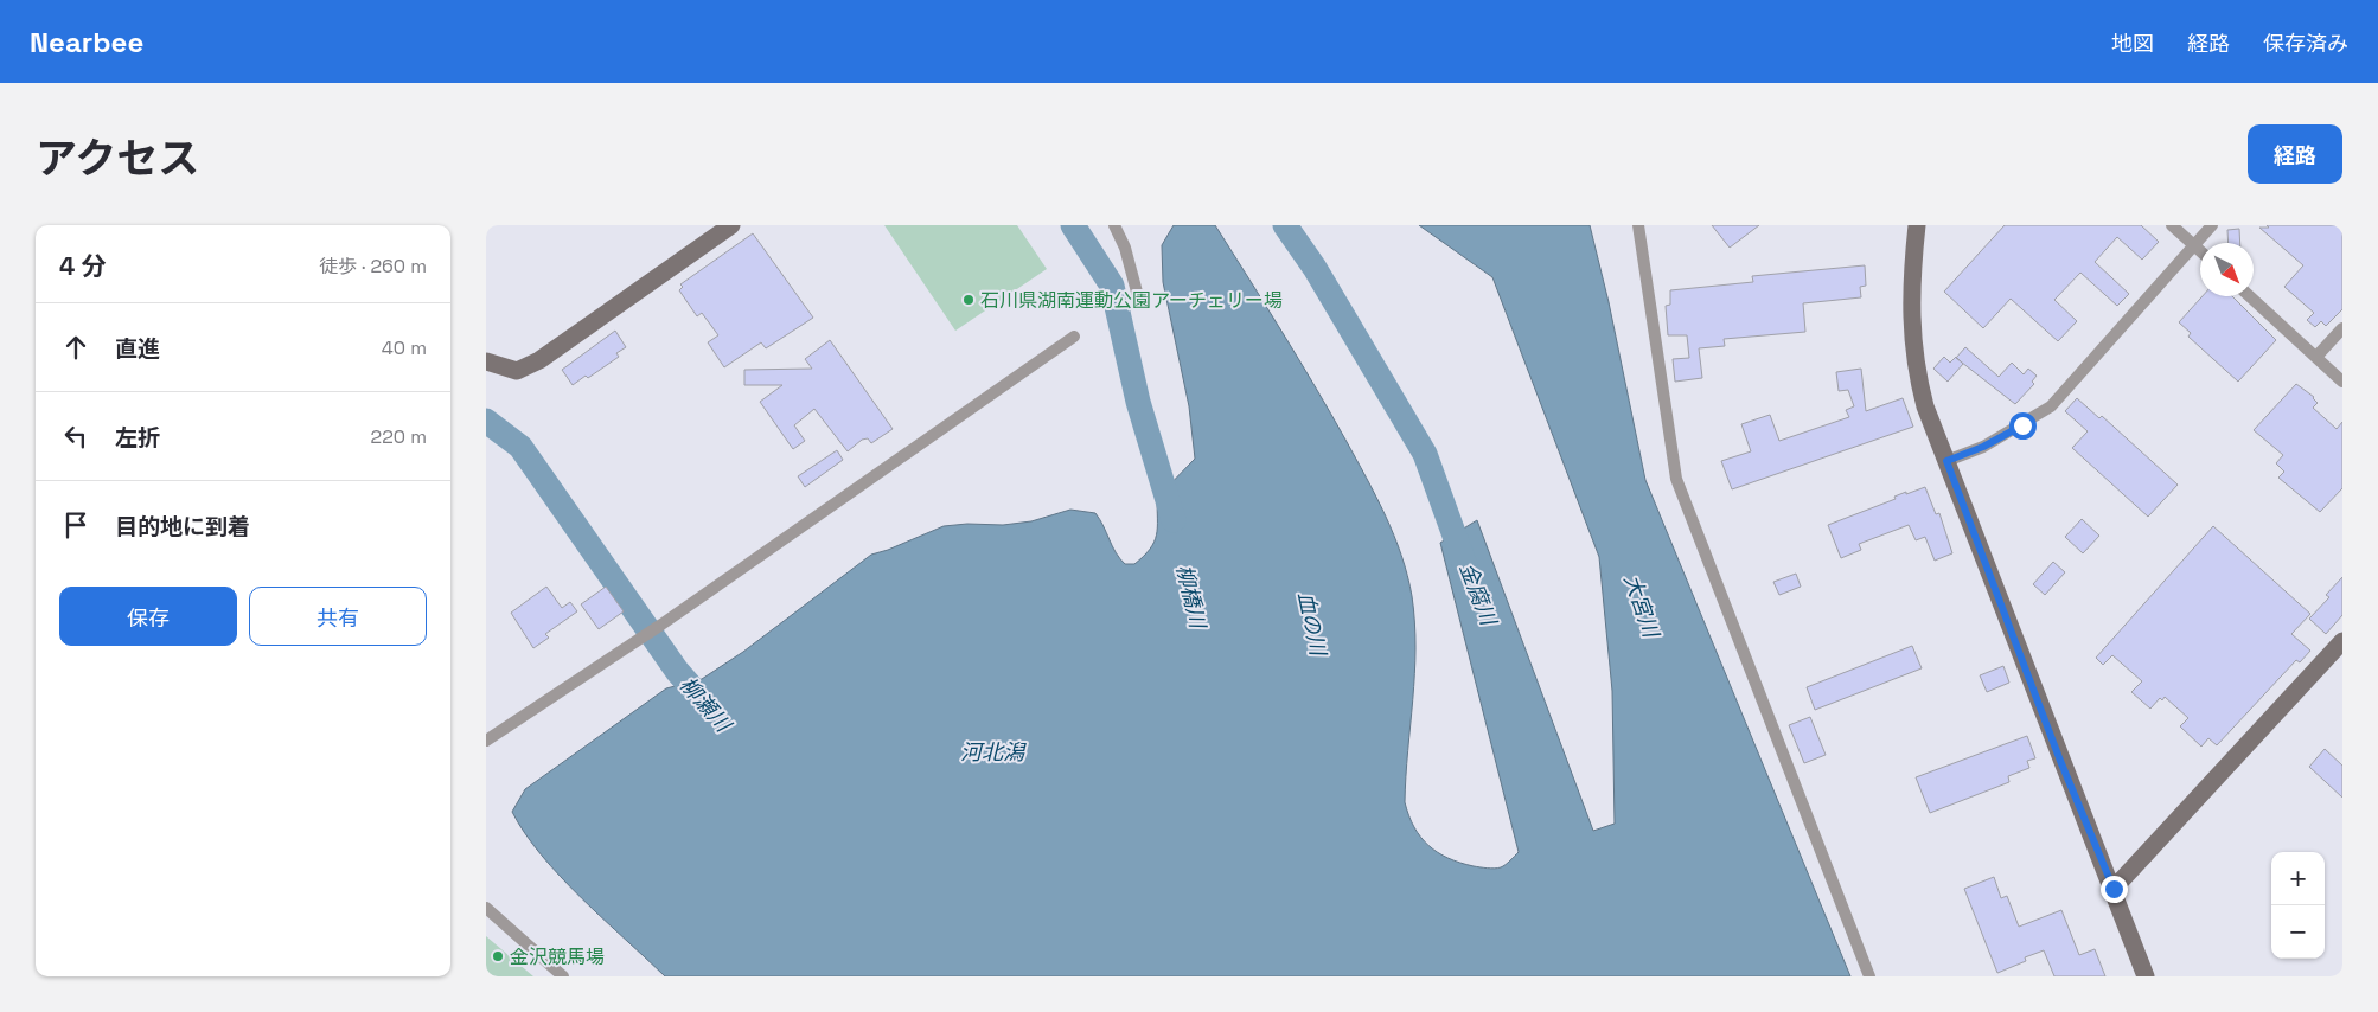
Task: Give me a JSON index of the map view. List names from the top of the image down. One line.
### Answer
{"water":["金腐川","柳橋川","大宮川","血の川","柳瀬川","河北潟"],"places":["石川県湖南運動公園アーチェリー場","金沢競馬場"],"north":"bottom right","page":{"header":"Nearbee","nav":["地図","経路","保存済み"],"title":"アクセス","buttons":["経路",["保存","共有"]],"heading":["4 分","徒歩 · 260 m"],"list":[["直進","40 m"],["左折","220 m"],"目的地に到着"],"map_buttons":["+","−"]}}
